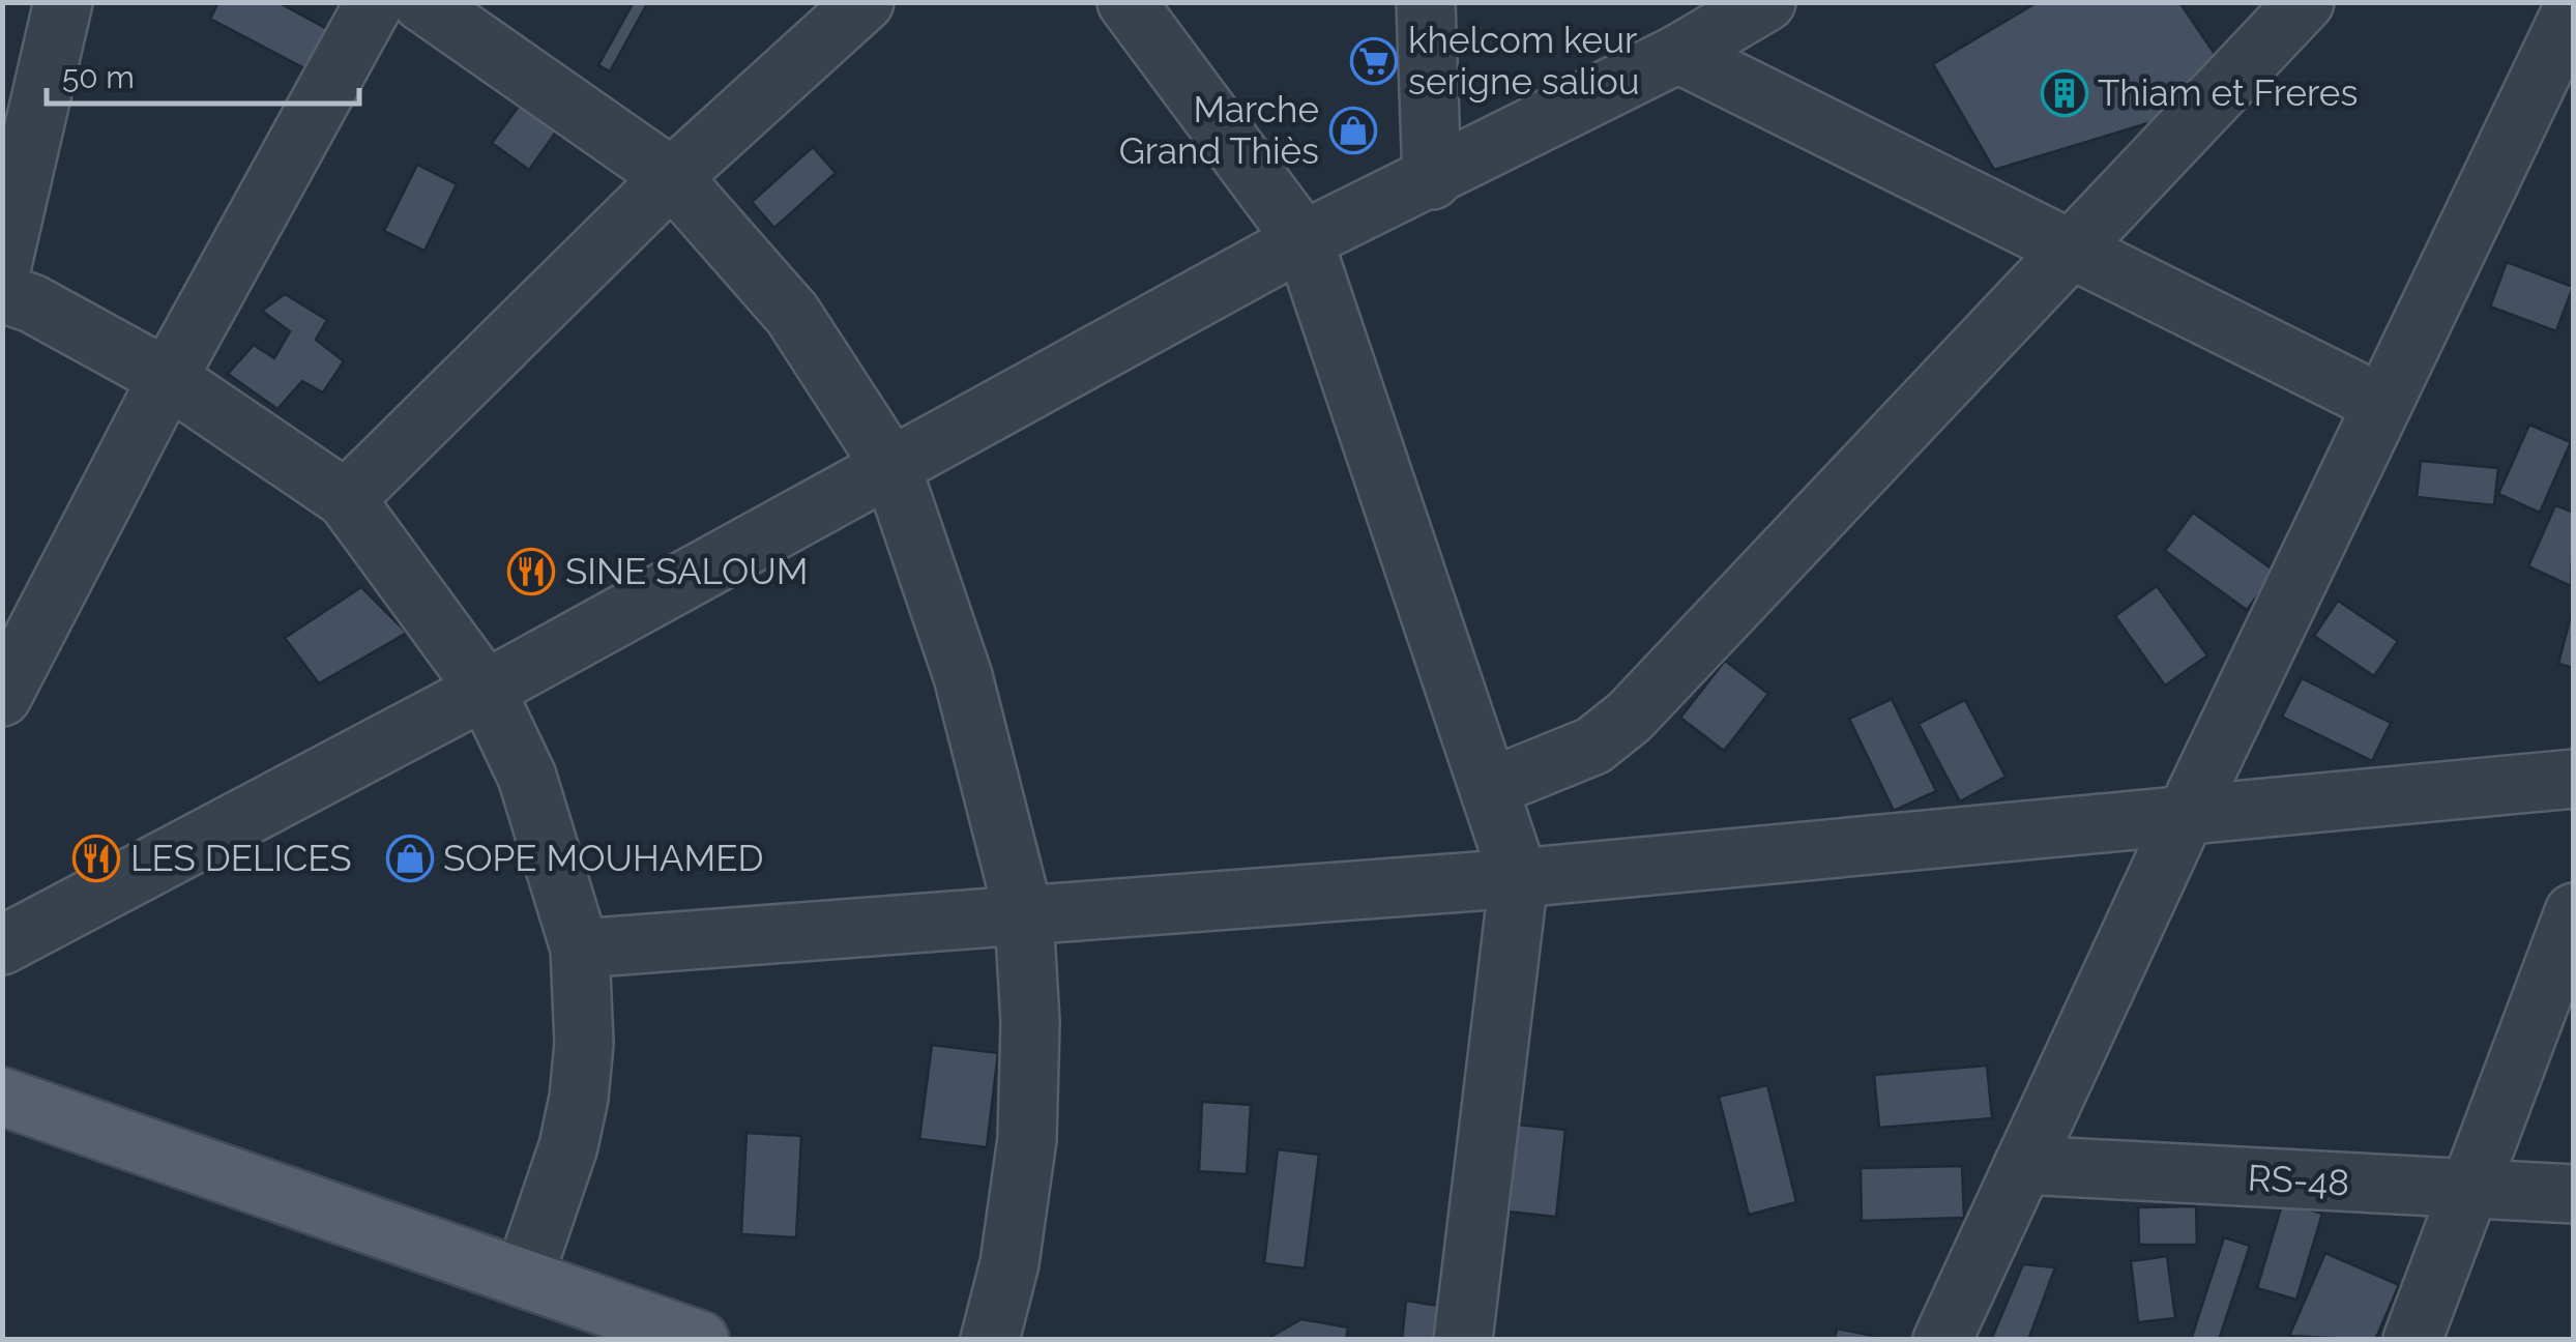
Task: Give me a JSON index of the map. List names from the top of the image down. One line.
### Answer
{"streets":{"street":["RS-48"]},"places":{"supermarket":["khelcom keur serigne saliou"],"building":["Thiam et Freres"],"shop":["Marche Grand Thiès","SOPE MOUHAMED"],"restaurant":["SINE SALOUM","LES DELICES"]},"scale_bar":"50 m"}
